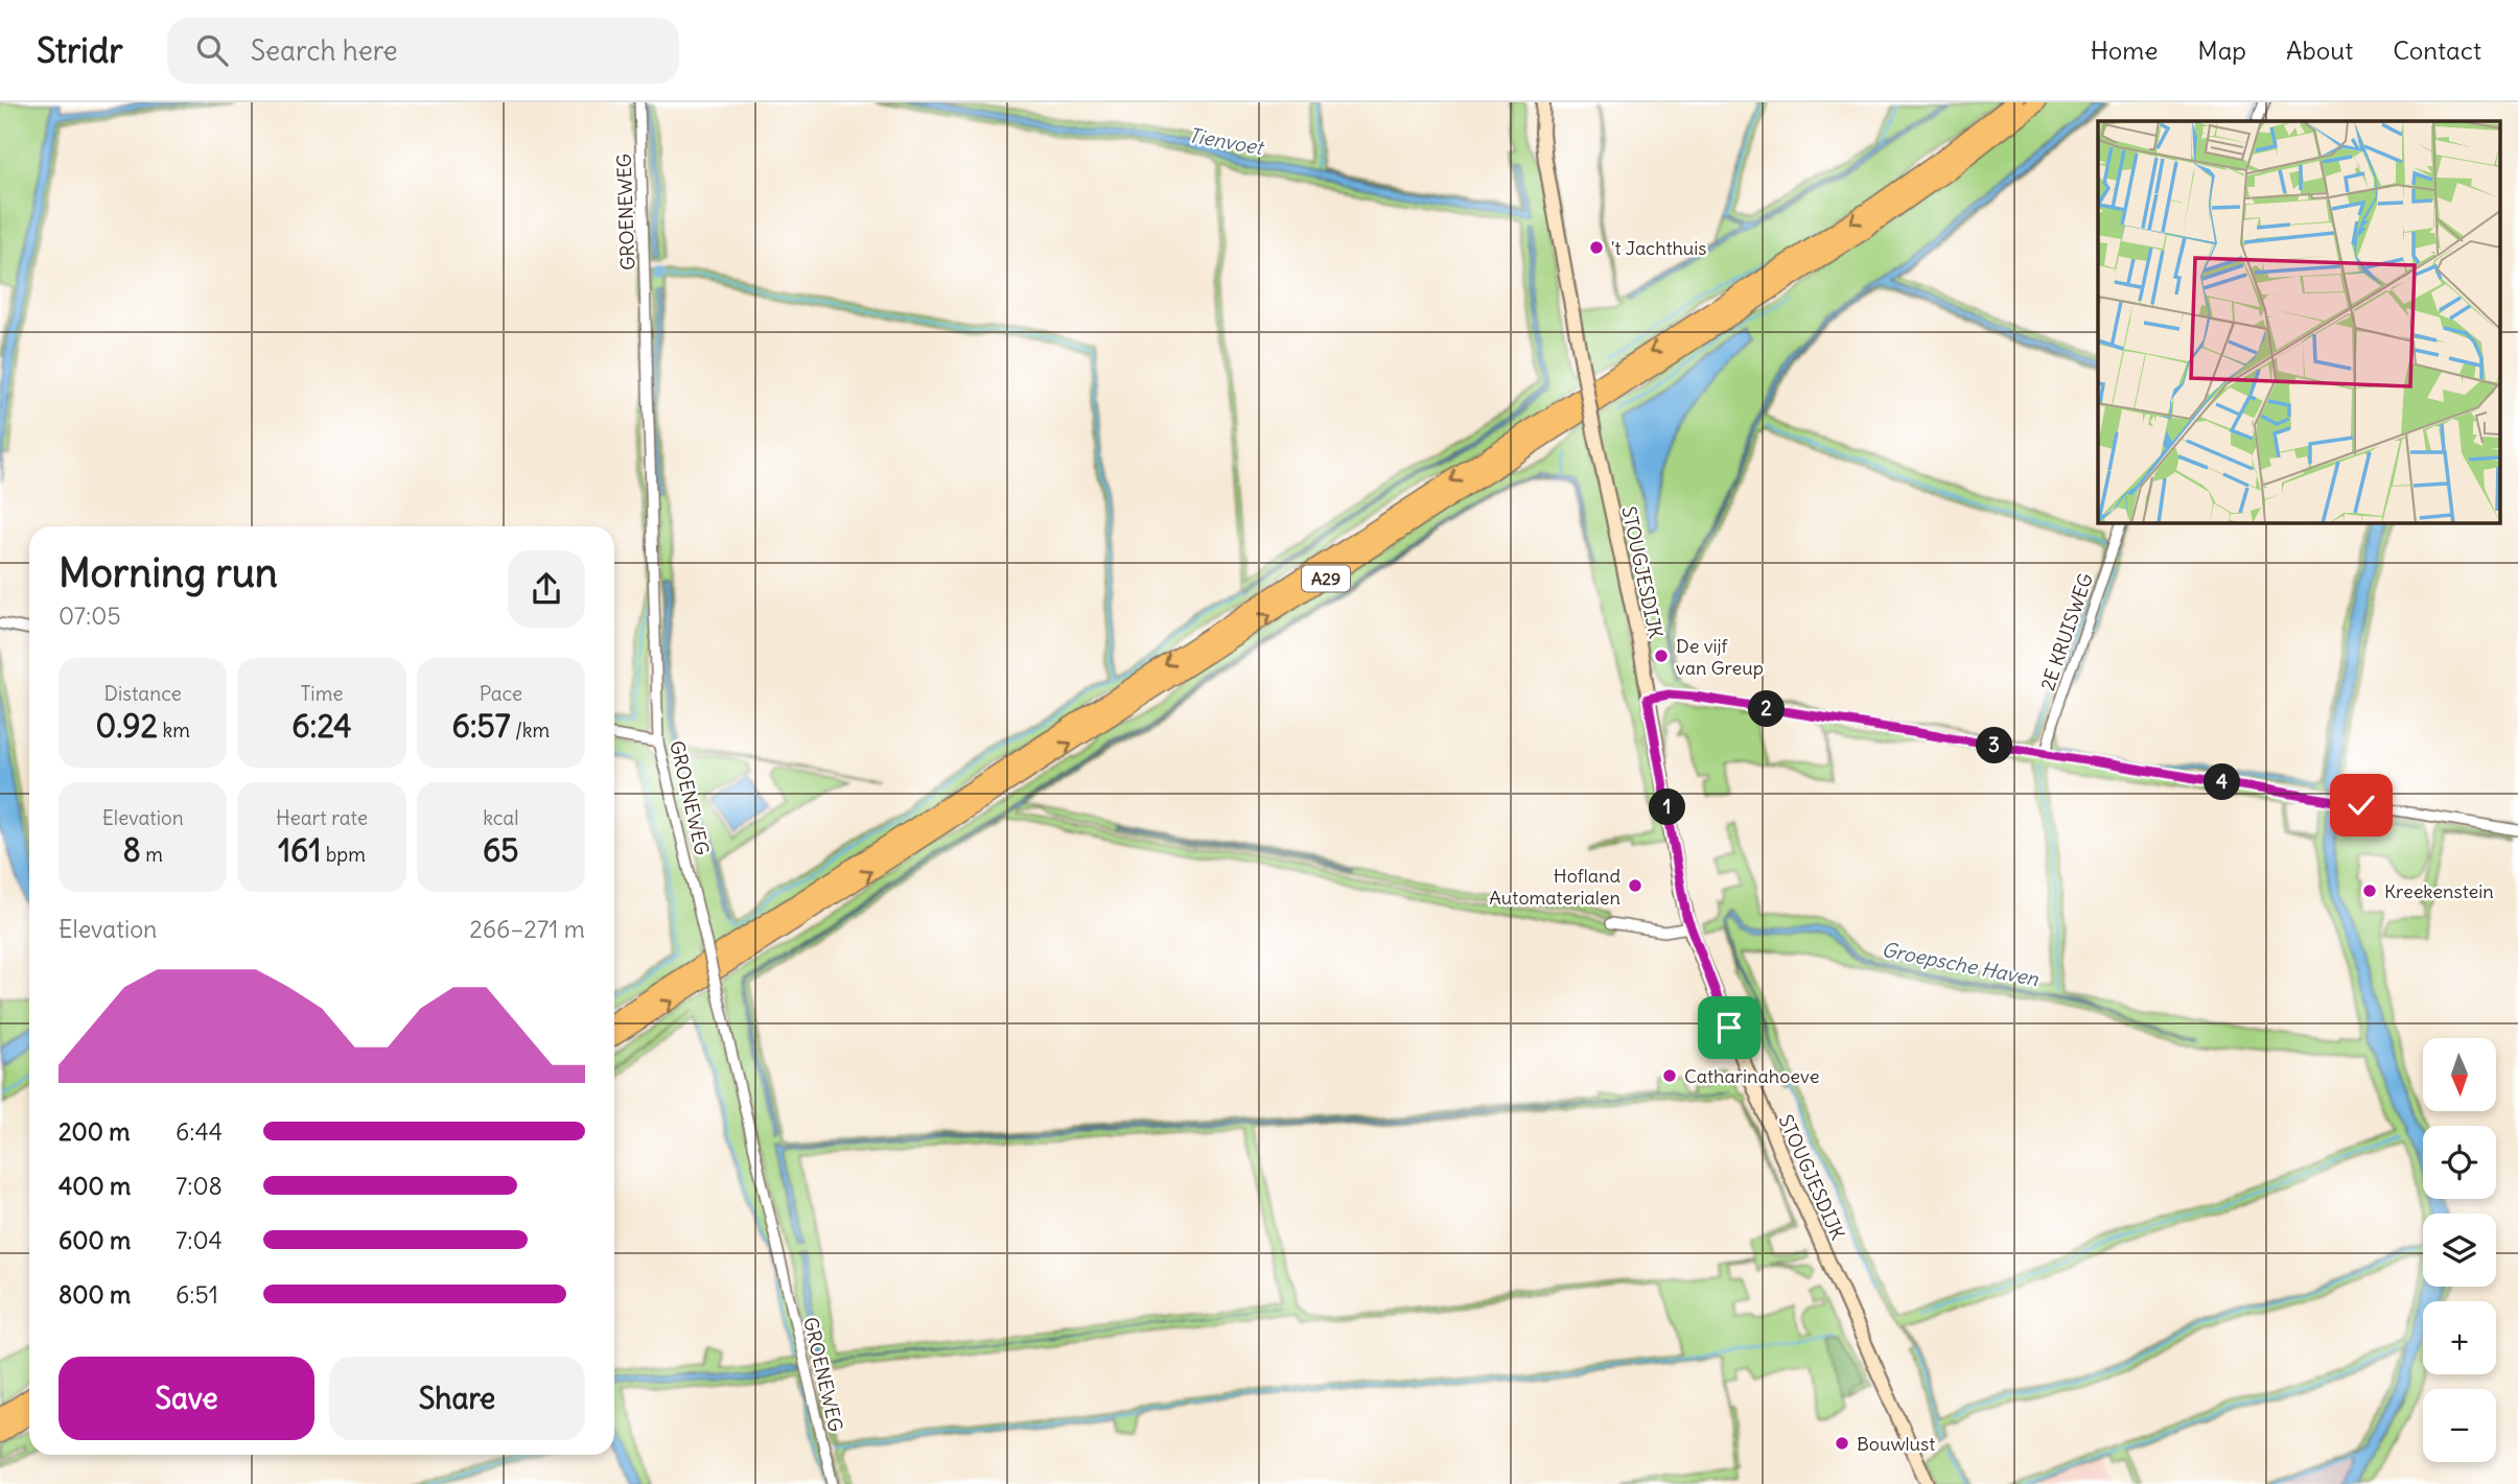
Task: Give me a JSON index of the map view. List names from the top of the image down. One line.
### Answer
{"streets":{"highway":["A29"],"street":["GROENEWEG","STOUGJESDIJK","2E KRUISWEG"]},"water":["Tienvoet","Groepsche Haven"],"places":["'t Jachthuis","De vijf van Greup","Hofland Automaterialen","Kreekenstein","Catharinahoeve","Bouwlust"],"north":"bottom","page":{"header":"Stridr","search":"Search here","nav":["Home","Map","About","Contact"],"heading":["Morning run","07:05"],"stats":[["Distance","0.92 km"],["Time","6:24"],["Pace","6:57 /km"],["Elevation","8 m"],["Heart rate","161 bpm"],["kcal","65"]],"pins":["2","3","4","1"],"chart":["Elevation","266–271 m"],"map_buttons":["+","−"],"list":[{"name":"200 m","note":"6:44"},{"name":"400 m","note":"7:08"},{"name":"600 m","note":"7:04"},{"name":"800 m","note":"6:51"}],"buttons":["Save","Share"]}}
